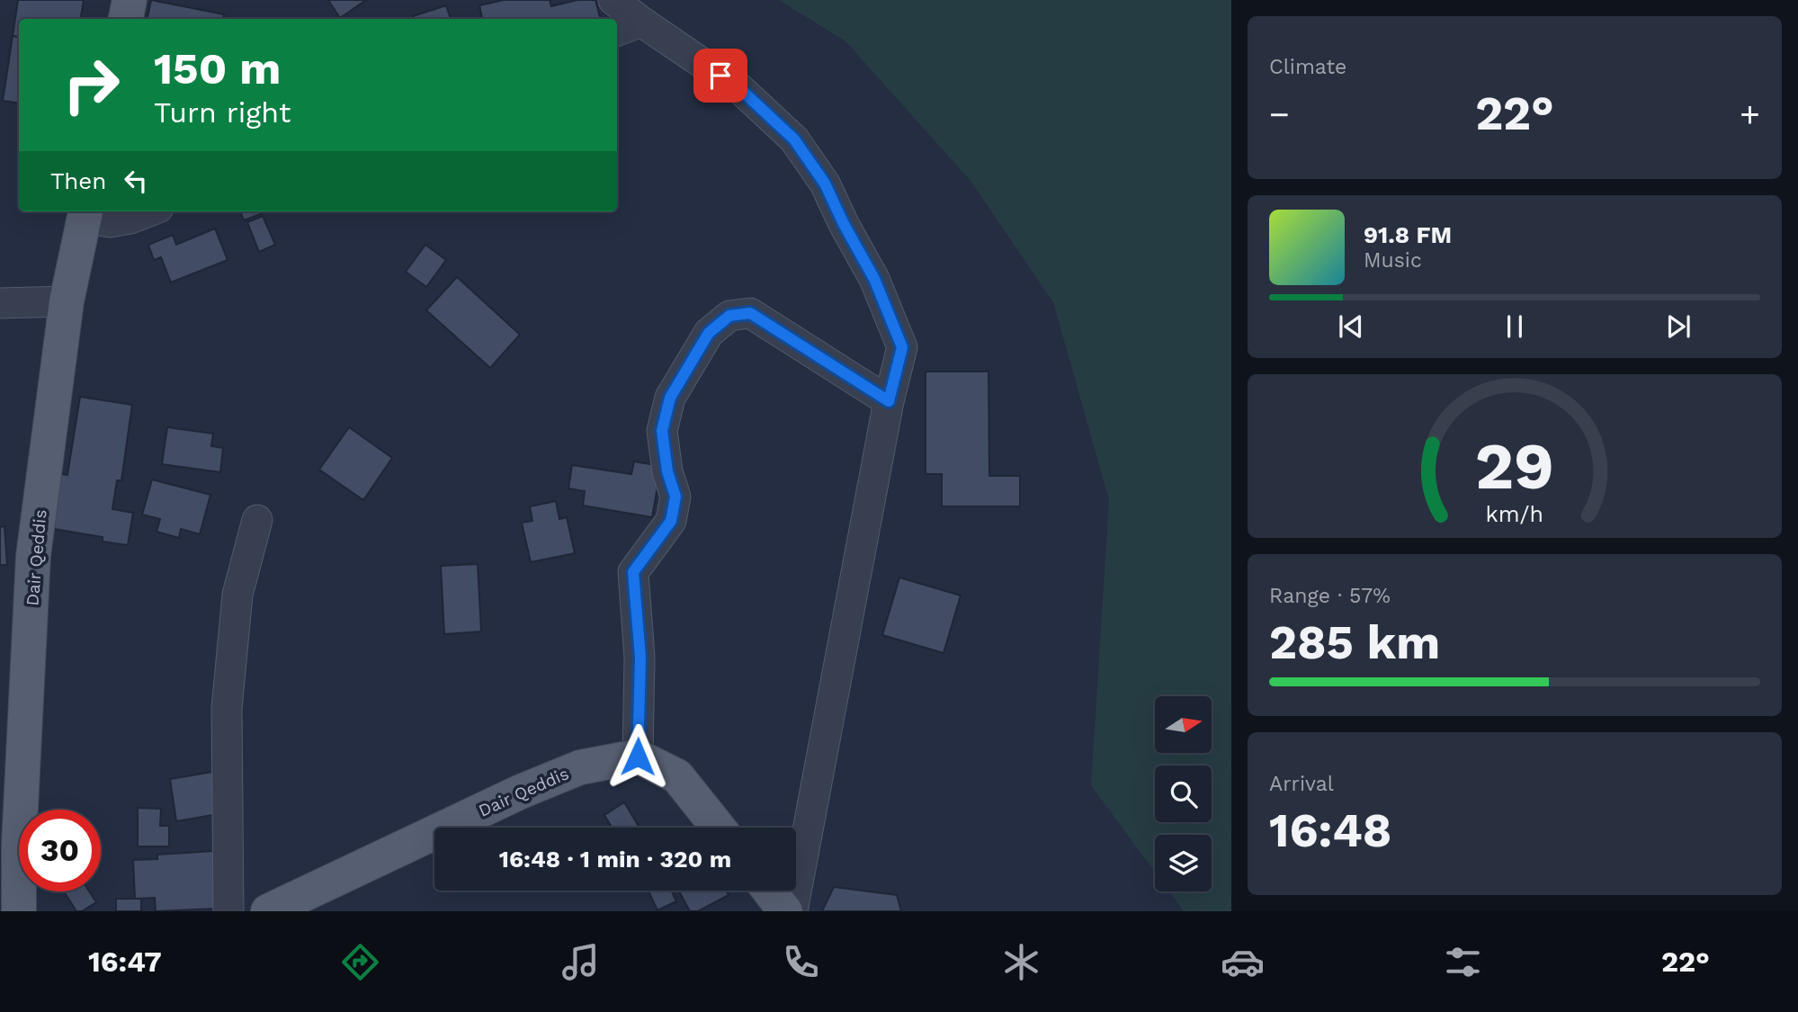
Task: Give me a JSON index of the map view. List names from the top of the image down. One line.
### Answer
{"streets":{"main road":["Dair Qeddis"]},"north":"right","page":{"tile":["Climate",["Range · 57%","285 km"],["Arrival","16:48"]],"turn":["150 m","Turn right"],"heat":["−","22°","+"],"then":"Then","song":["91.8 FM","Music"],"limit":"30","trip":"16:48 · 1 min · 320 m","tabs":["16:47","22°"],"gauge":["29","km/h"]}}
